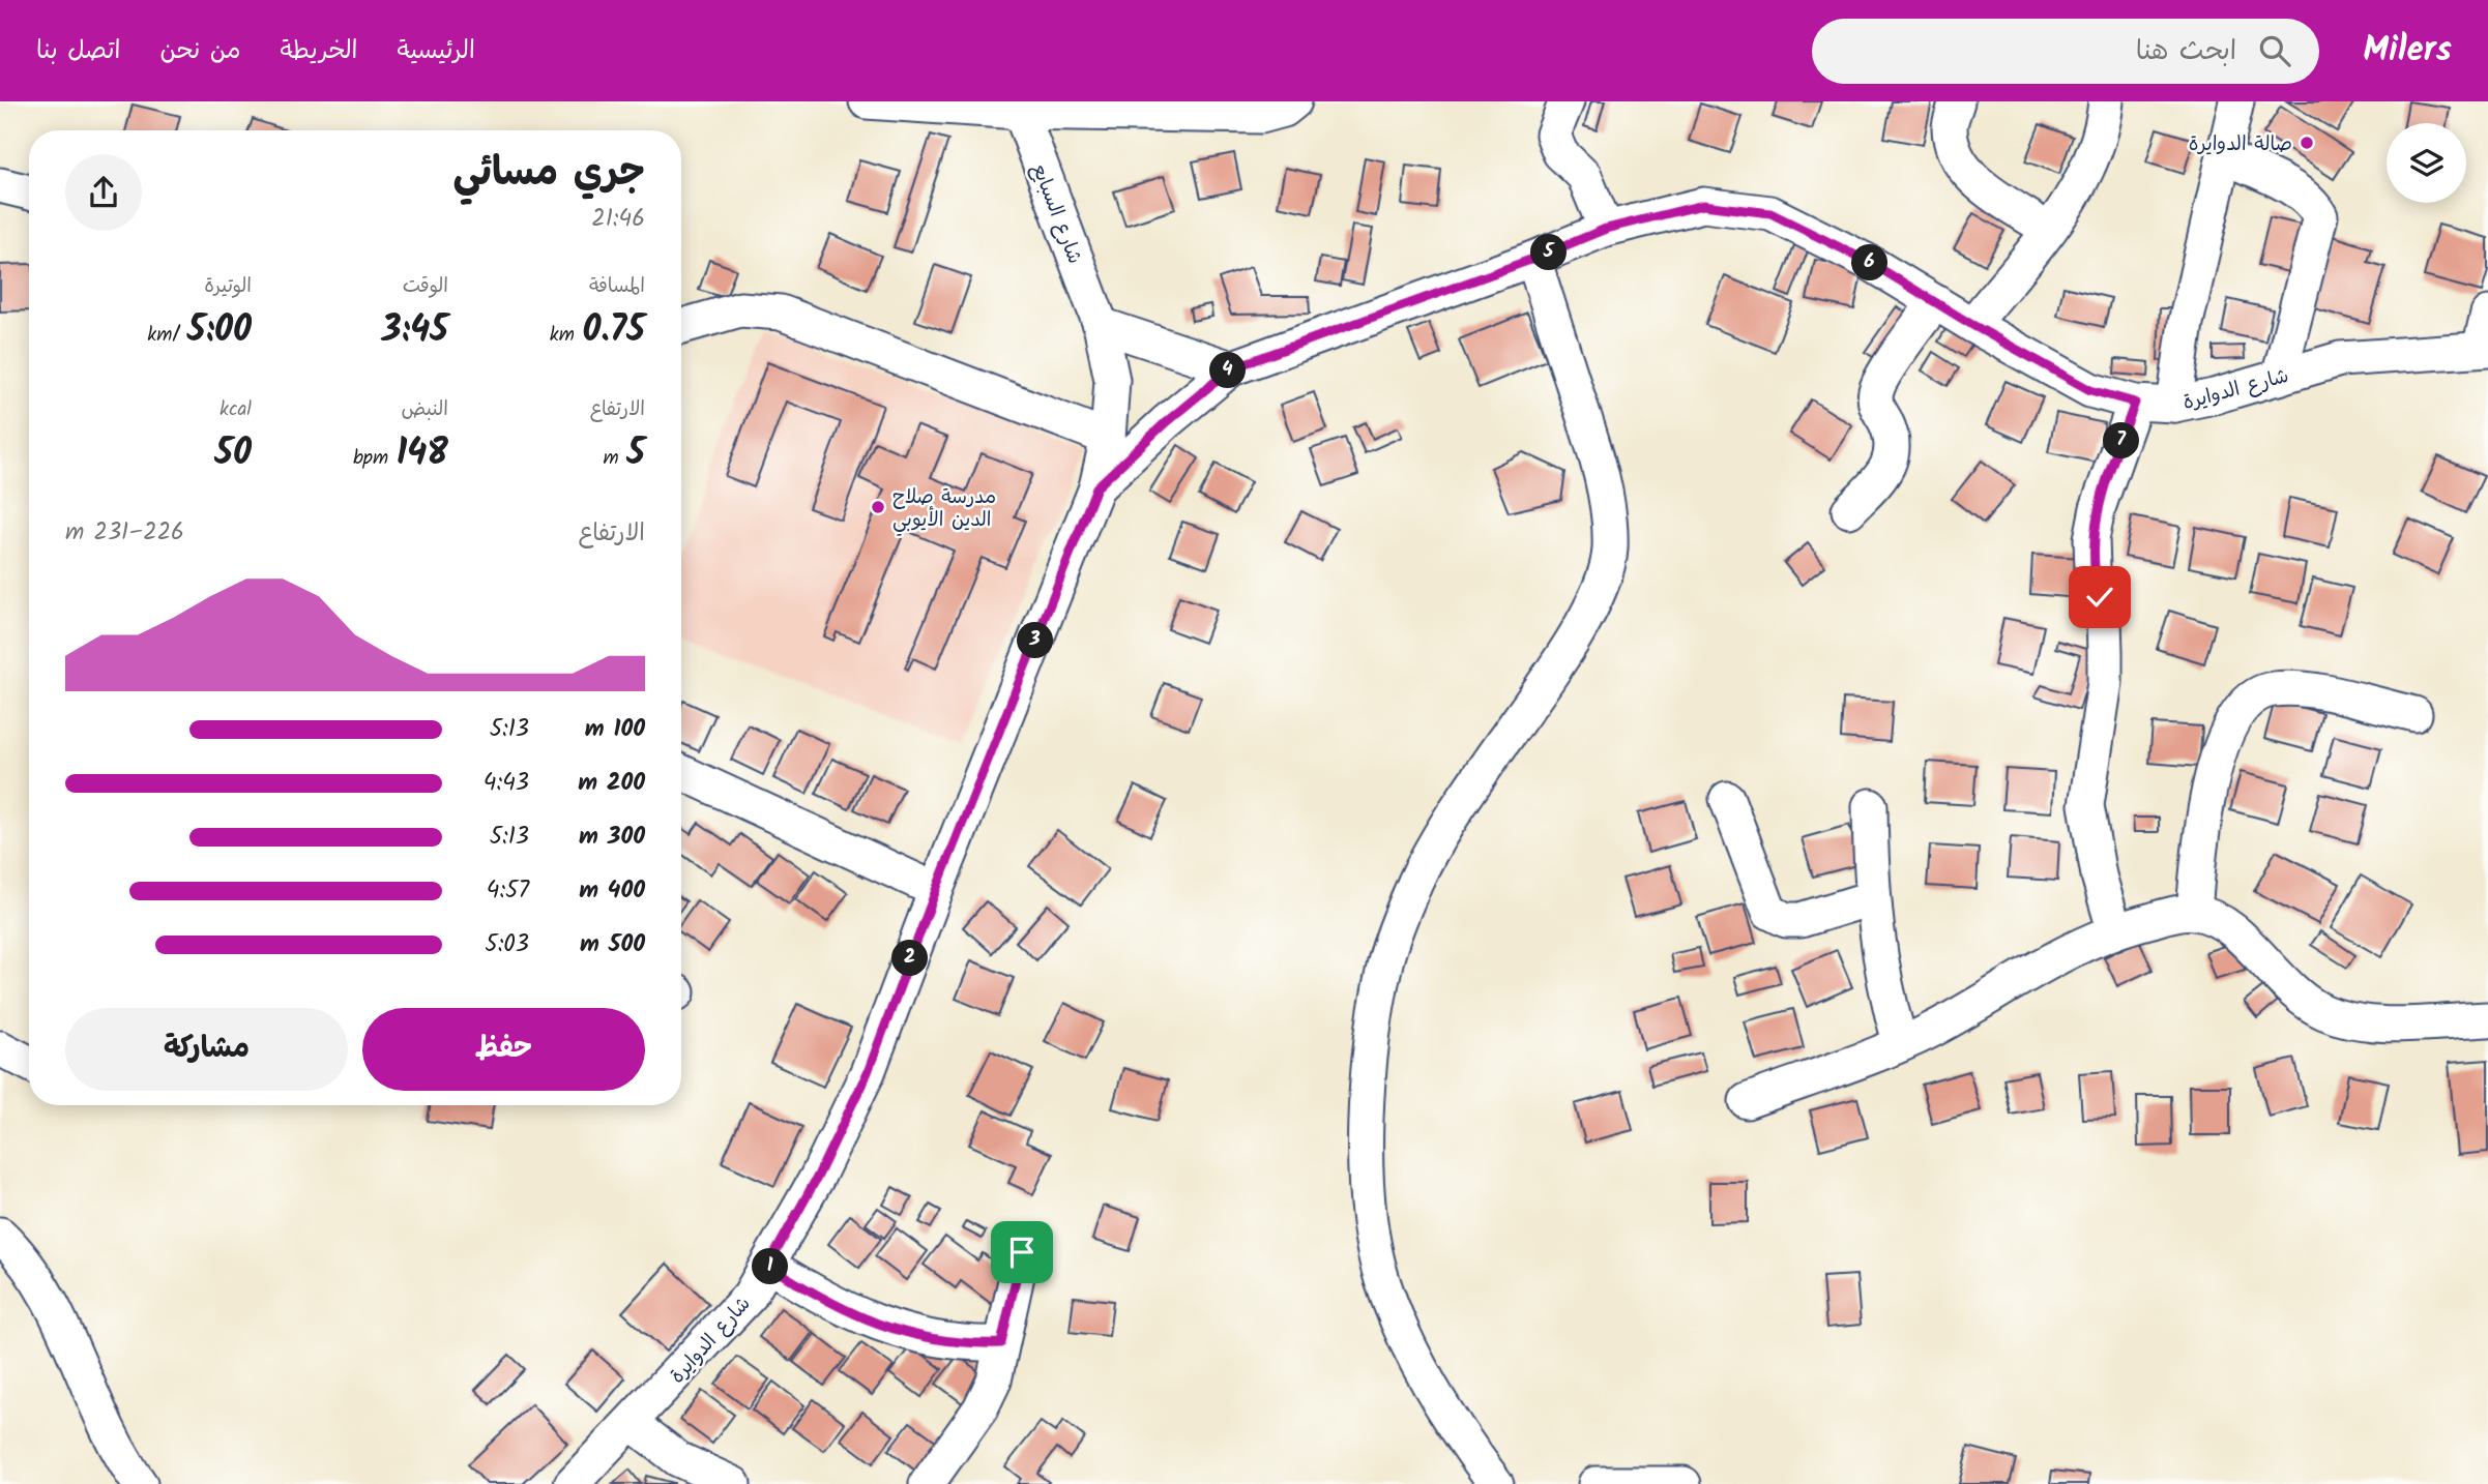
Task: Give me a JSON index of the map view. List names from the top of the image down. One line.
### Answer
{"streets":{"street":["شارع السبايع","شارع الدوايرة"]},"crossings":[["شارع السبايع","شارع الدوايرة"]],"places":["صالة الدوايرة","مدرسة صلاح الدين الأيوبي"],"page":{"header":"Milers","search":"ابحث هنا","nav":["الرئيسية","الخريطة","من نحن","اتصل بنا"],"heading":["جري مسائي","21:46"],"pins":["5","6","4","7","3","2","1"],"stats":[["المسافة","0.75 km"],["الوقت","3:45"],["الوتيرة","5:00 /km"],["الارتفاع","5 m"],["النبض","148 bpm"],["kcal","50"]],"chart":["الارتفاع","226–231 m"],"list":[{"name":"100 m","note":"5:13"},{"name":"200 m","note":"4:43"},{"name":"300 m","note":"5:13"},{"name":"400 m","note":"4:57"},{"name":"500 m","note":"5:03"}],"buttons":["حفظ","مشاركة"]}}
